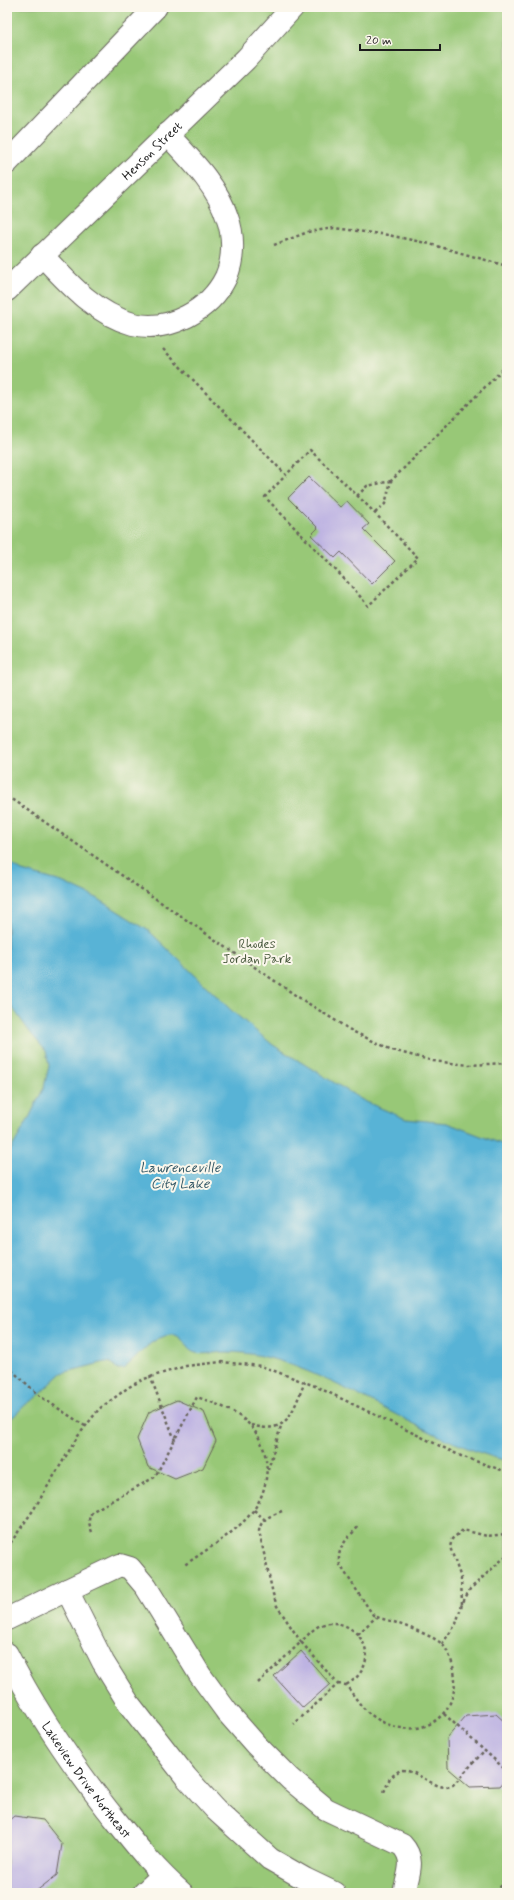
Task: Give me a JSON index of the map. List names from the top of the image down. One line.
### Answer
{"streets":{"street":["Henson Street","Lakeview Drive Northeast"]},"water":["Lawrenceville City Lake"],"parks":["Rhodes Jordan Park"],"scale_bar":"20 m"}
